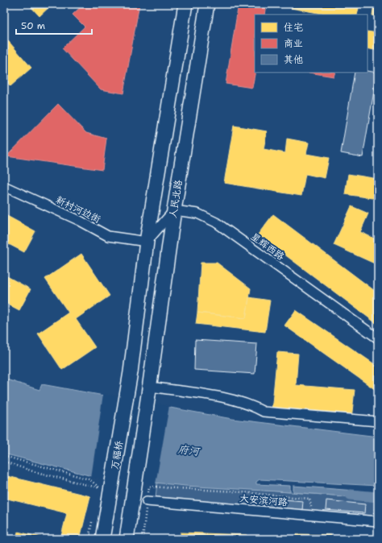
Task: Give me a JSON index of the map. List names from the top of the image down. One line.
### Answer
{"streets":{"main road":["人民北路","万福桥"],"street":["新村河边街","星辉西路","大安滨河路"]},"crossings":[["人民北路","星辉西路"],["新村河边街","万福桥"]],"water":["府河"],"legend":["住宅","商业","其他"],"scale_bar":"50 m"}
